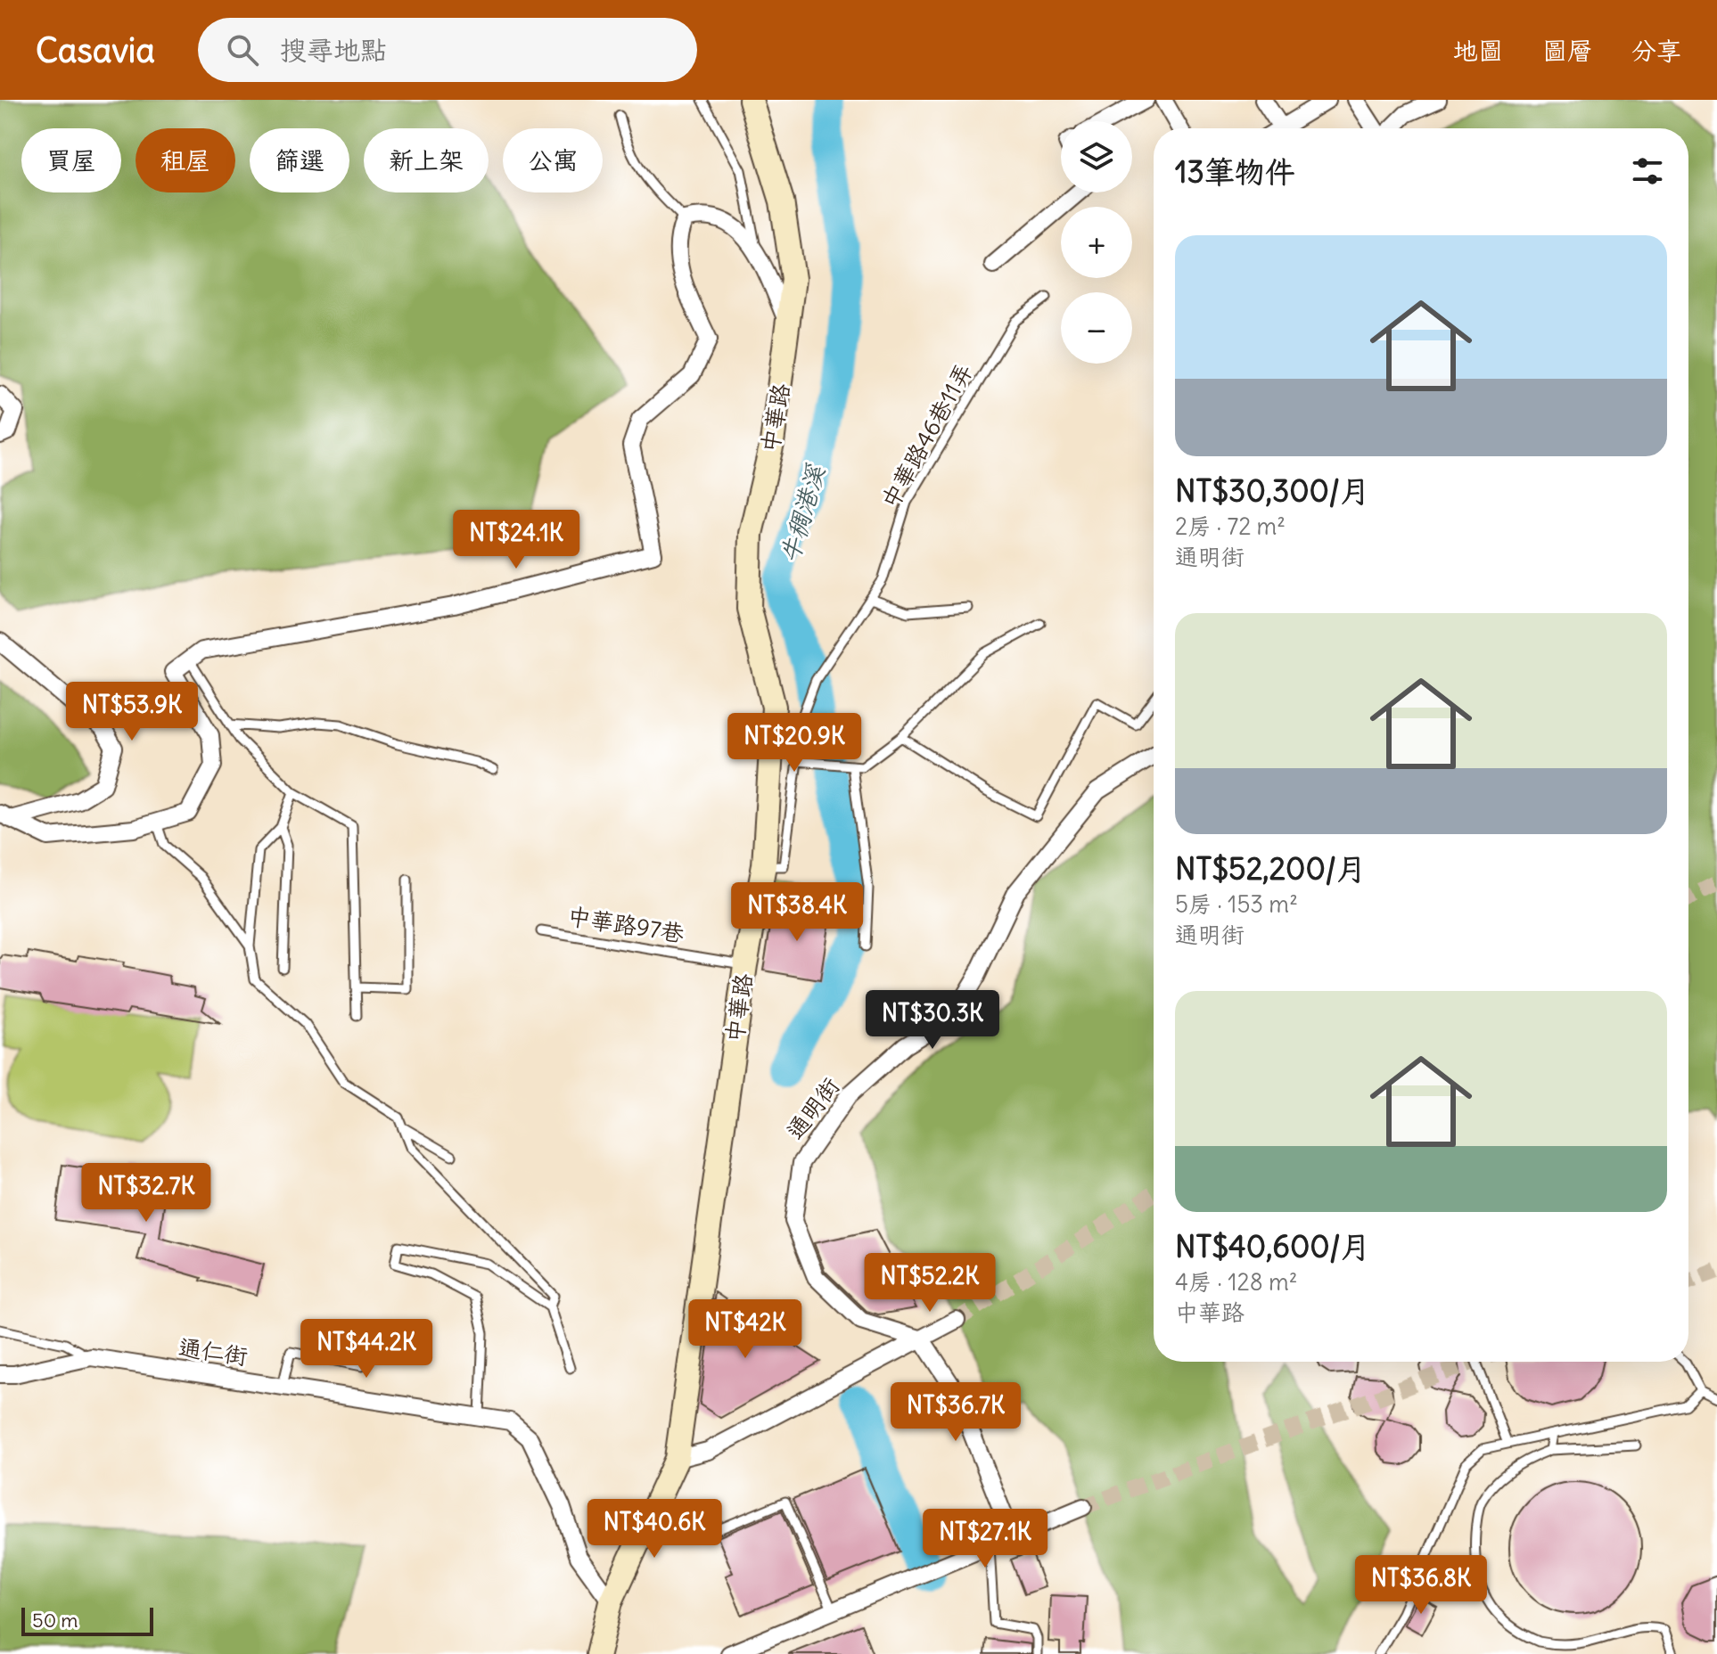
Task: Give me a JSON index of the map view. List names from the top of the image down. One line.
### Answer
{"streets":{"street":["中華路","通明街","通仁街"],"lane":["中華路46巷11弄","中華路97巷"]},"crossings":[["中華路","中華路46巷11弄"],["中華路","中華路97巷"],["中華路","通仁街"]],"water":["牛稠港溪"],"scale_bar":"50 m","page":{"header":"Casavia","search":"搜尋地點","nav":["地圖","圖層","分享"],"map_buttons":["+","−"],"chip":["買屋","租屋","篩選","新上架","公寓"],"heading":"13筆物件","list":[{"name":"NT$30,300/月","note":"2房 · 72 m² · 通明街"},{"name":"NT$52,200/月","note":"5房 · 153 m² · 通明街"},{"name":"NT$40,600/月","note":"4房 · 128 m² · 中華路"}],"price":["NT$24.1K","NT$53.9K","NT$20.9K","NT$38.4K","NT$30.3K","NT$32.7K","NT$52.2K","NT$42K","NT$44.2K","NT$36.7K","NT$40.6K","NT$27.1K","NT$36.8K"],"scale":"50 m"}}
